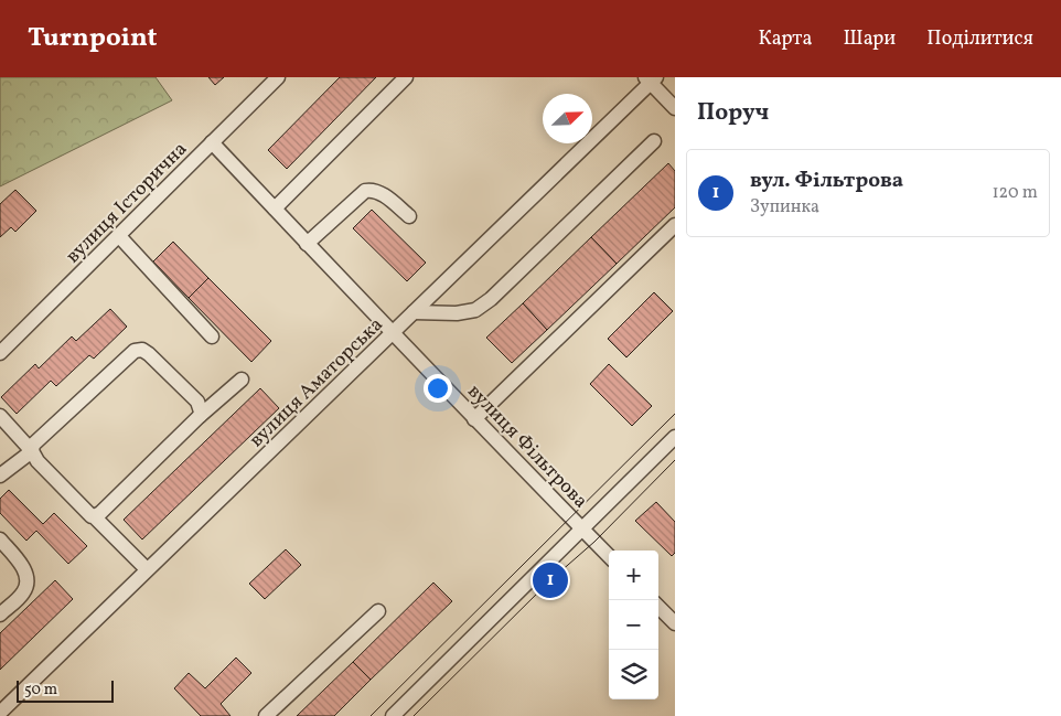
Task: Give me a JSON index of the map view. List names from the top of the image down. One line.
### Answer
{"streets":{"street":["вулиця Історична","вулиця Аматорська","вулиця Фільтрова"]},"crossings":[["вулиця Історична","вулиця Фільтрова"],["вулиця Аматорська","вулиця Фільтрова"]],"scale_bar":"50 m","north":"top right","page":{"header":"Turnpoint","nav":["Карта","Шари","Поділитися"],"heading":"Поруч","list":[{"mark":"1","name":"вул. Фільтрова","note":"Зупинка","value":"120 m"}],"map_buttons":["+","−"],"pins":"1","scale":"50 m"}}
